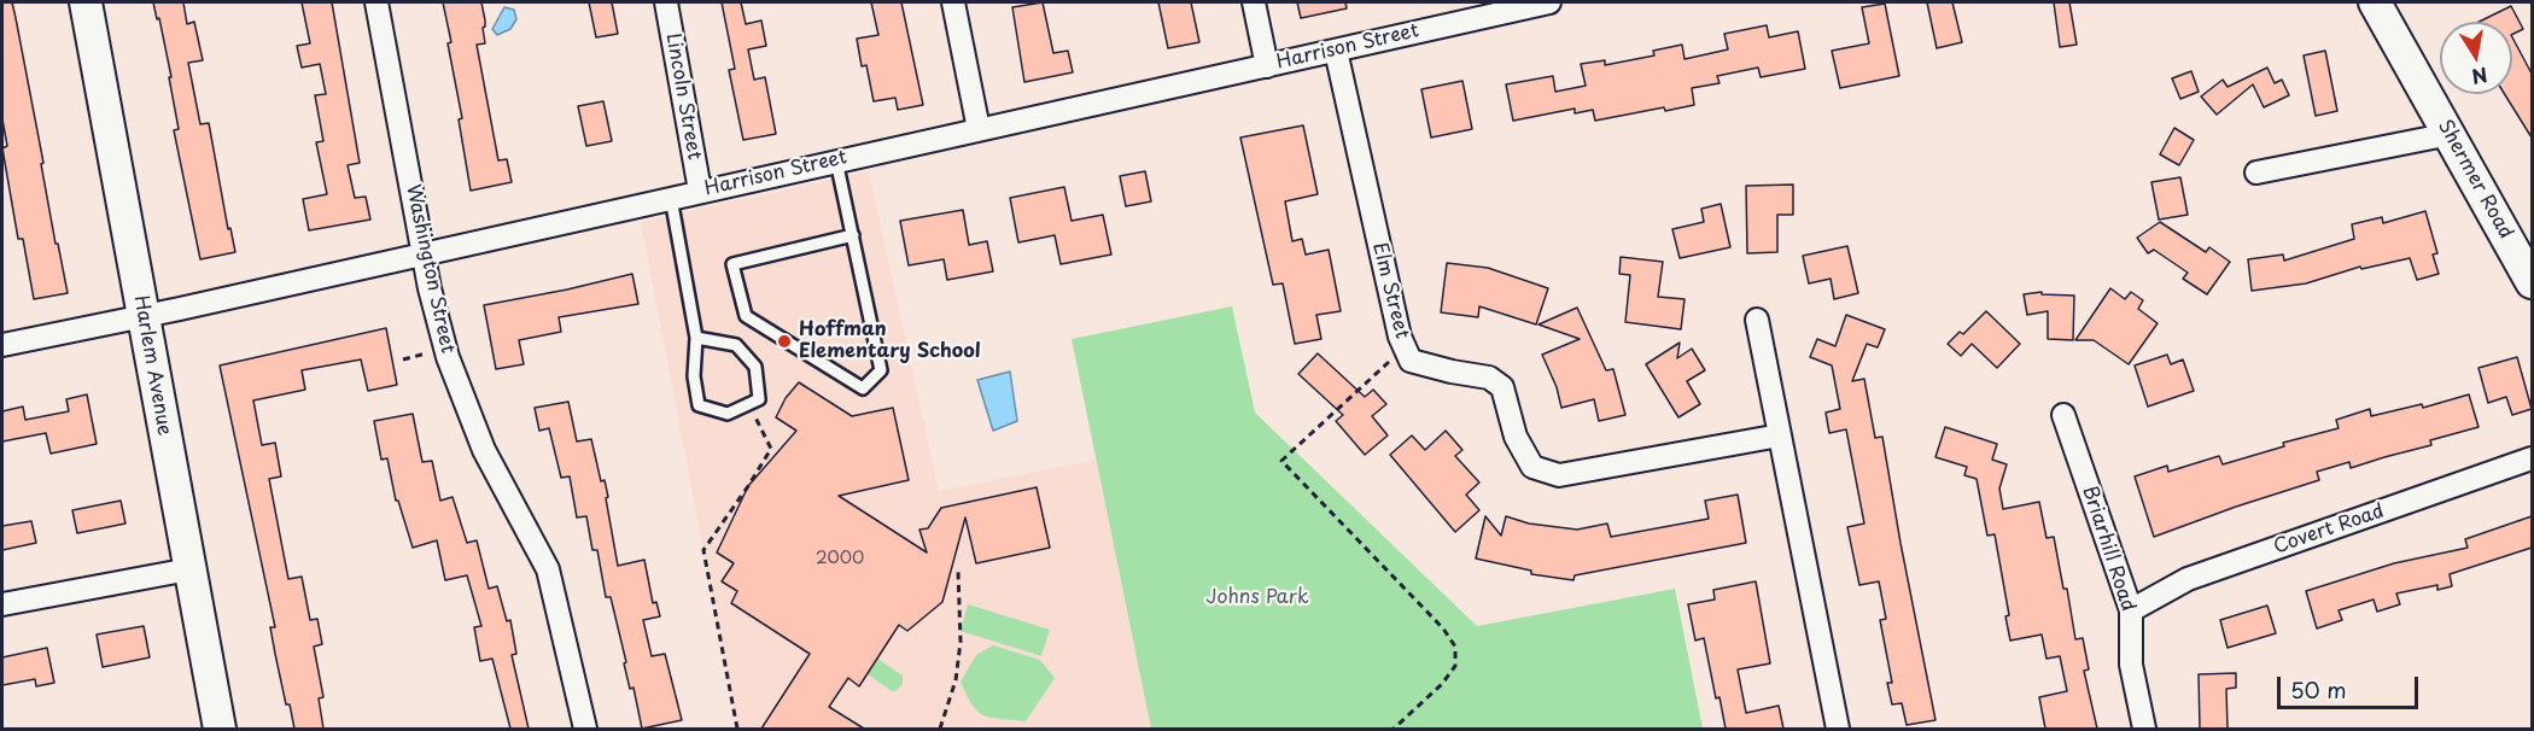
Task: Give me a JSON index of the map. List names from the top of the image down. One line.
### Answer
{"streets":{"main road":["Shermer Road","Harlem Avenue"],"street":["Harrison Street","Lincoln Street","Washington Street","Elm Street","Covert Road","Briarhill Road"]},"crossings":[["Harrison Street","Lincoln Street"],["Harrison Street","Washington Street"],["Harrison Street","Elm Street"],["Harrison Street","Harlem Avenue"],["Covert Road","Briarhill Road"]],"parks":["Johns Park"],"places":["Hoffman Elementary School"],"house_numbers":["2000"],"scale_bar":"50 m","north":"bottom"}
